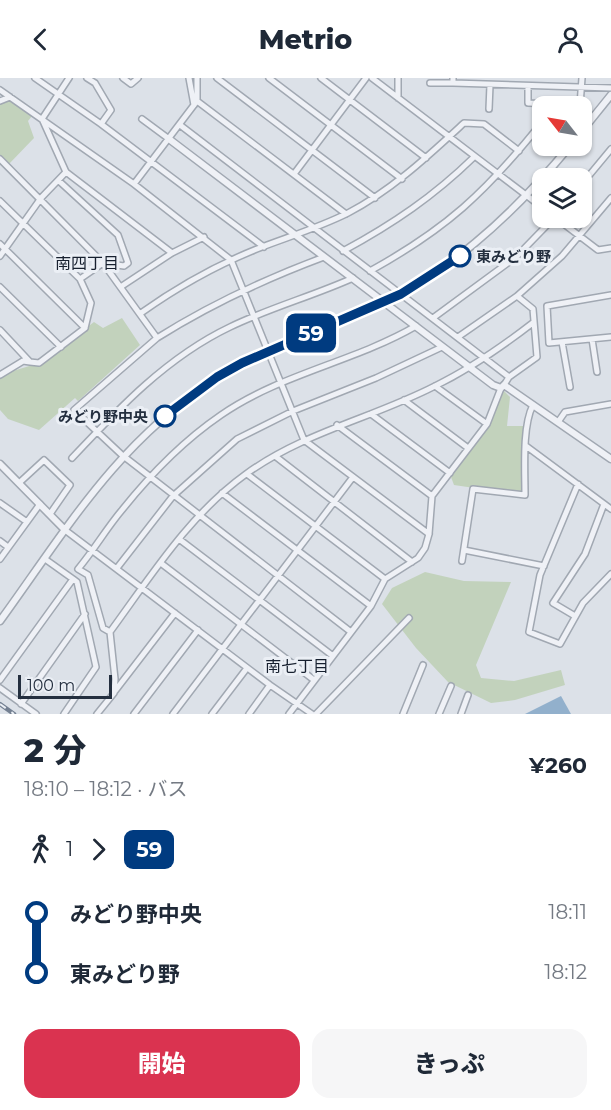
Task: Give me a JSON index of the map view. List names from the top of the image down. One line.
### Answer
{"districts":["南四丁目","南七丁目"],"places":["東みどり野","みどり野中央"],"lines":["bus line 59"],"scale_bar":"100 m","north":"top left","page":{"header":"Metrio","on_map":"59","scale":"100 m","heading":["2 分","18:10 – 18:12 · バス","¥260"],"legs":["1","59"],"list":[{"name":"みどり野中央","value":"18:11"},{"name":"東みどり野","value":"18:12"}],"buttons":["開始","きっぷ"]}}
